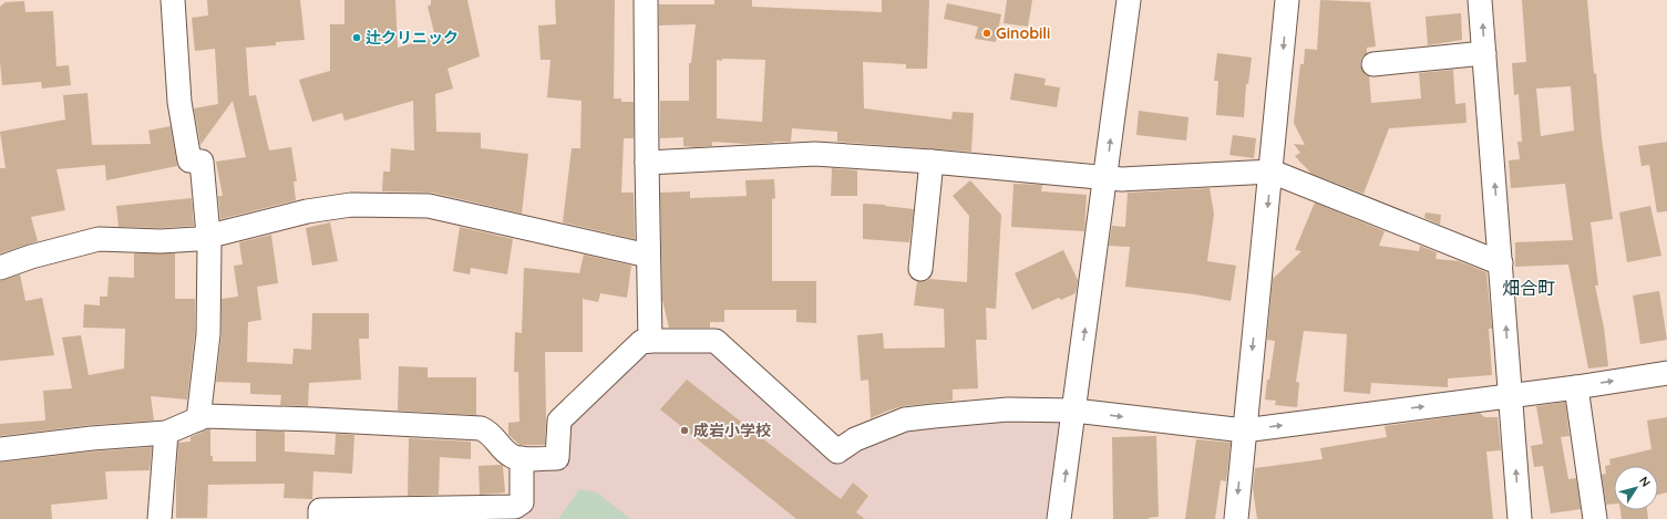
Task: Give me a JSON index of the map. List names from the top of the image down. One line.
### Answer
{"districts":["畑合町"],"places":["Ginobili","辻クリニック","成岩小学校"],"north":"top right"}
